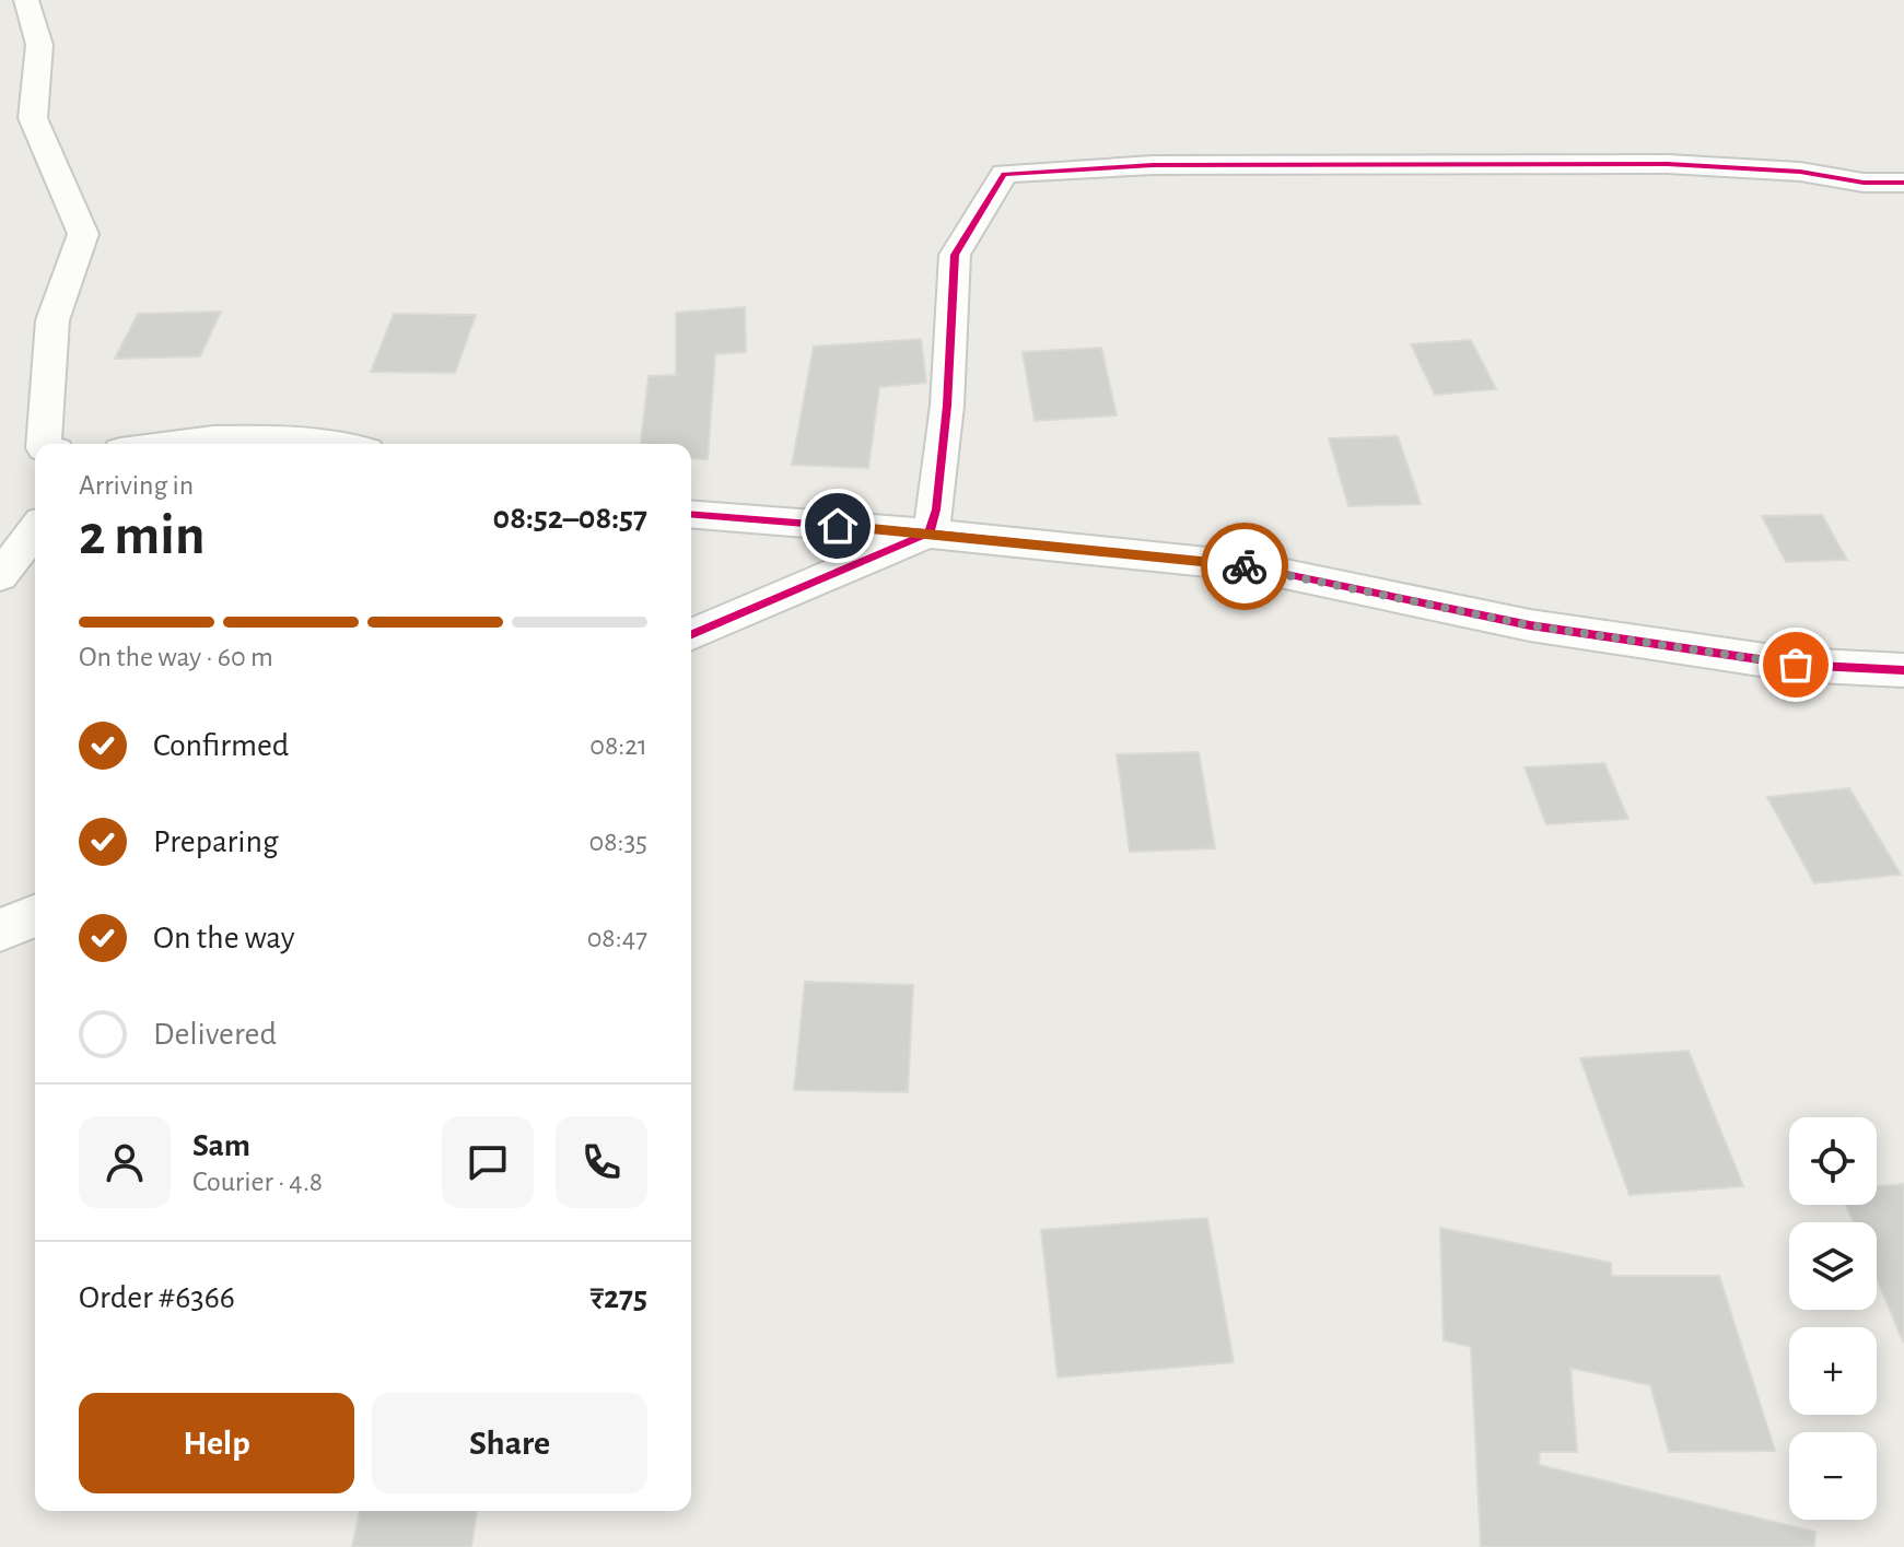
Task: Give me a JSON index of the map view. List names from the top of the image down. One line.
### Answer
{"page":{"heading":["2 min","Arriving in","08:52–08:57"],"panel":["Sam","Courier · 4.8","Order #6366","₹275"],"bar":"On the way · 60 m","list":[["Confirmed","08:21"],["Preparing","08:35"],["On the way","08:47"],"Delivered"],"map_buttons":["+","−"],"buttons":["Help","Share"]}}
